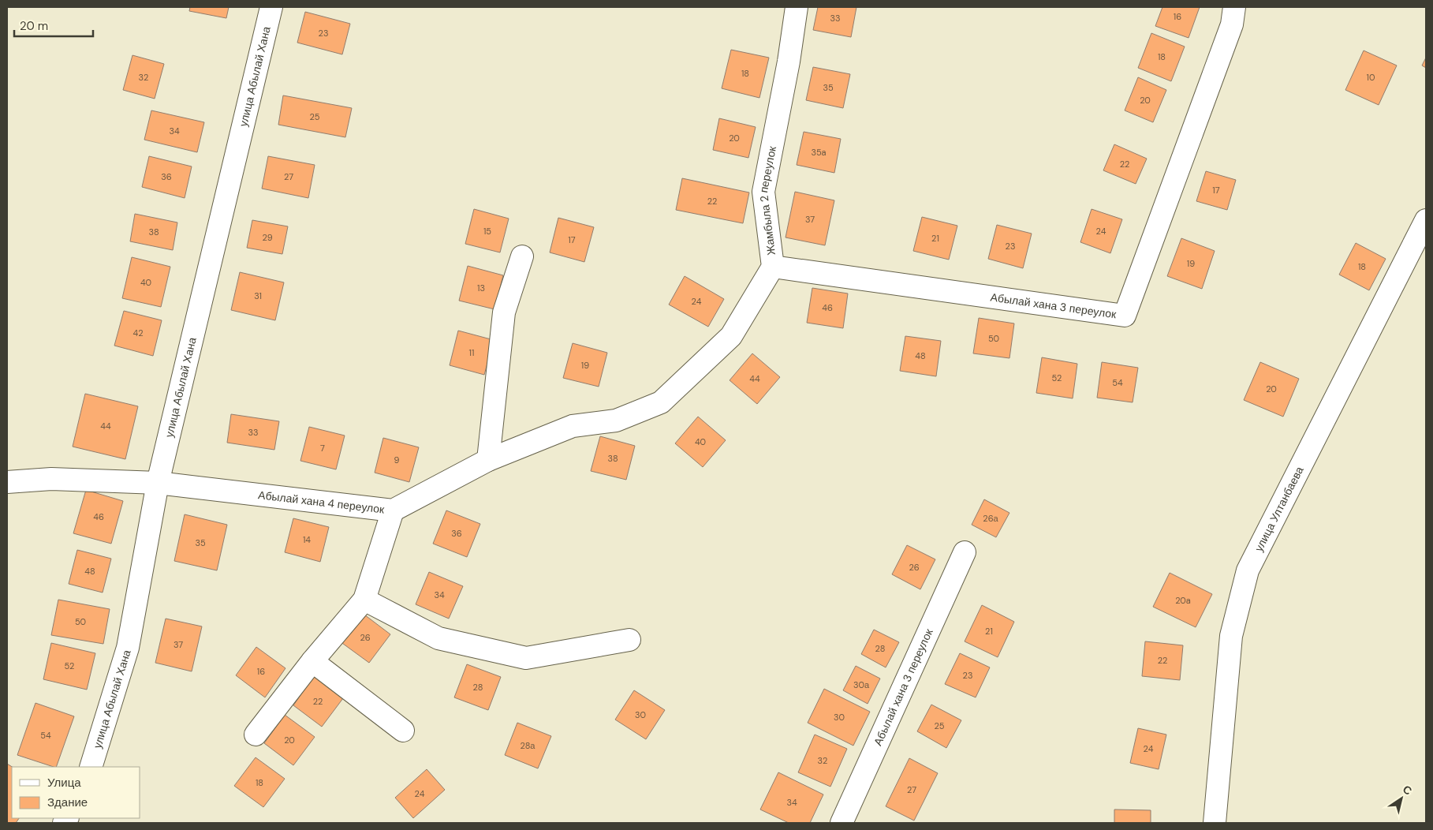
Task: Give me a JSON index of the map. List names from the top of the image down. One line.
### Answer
{"streets":{"street":["улица Абылай Хана","Жамбыла 2 переулок","Абылай хана 3 переулок","Абылай хана 4 переулок","улица Ултанбаева"]},"crossings":[["улица Абылай Хана","Абылай хана 4 переулок"],["Жамбыла 2 переулок","Абылай хана 3 переулок"],["Жамбыла 2 переулок","Абылай хана 4 переулок"]],"house_numbers":["16","33","23","18","18","32","10","35","20","25","34","20","35a","22","36","27","17","22","37","15","24","38","29","21","17","23","19","18","40","13","31","24","46","42","50","11","48","19","52","44","54","20","44","33","40","7","38","9","46","26а","36","14","35","26","48","34","20a","50","21","26","37","28","22","52","16","23","30а","28","22","30","30","25","54","20","28а","24","32","18","27","24","34"],"legend":["Улица","Здание"],"scale_bar":"20 m","north":"top right"}
